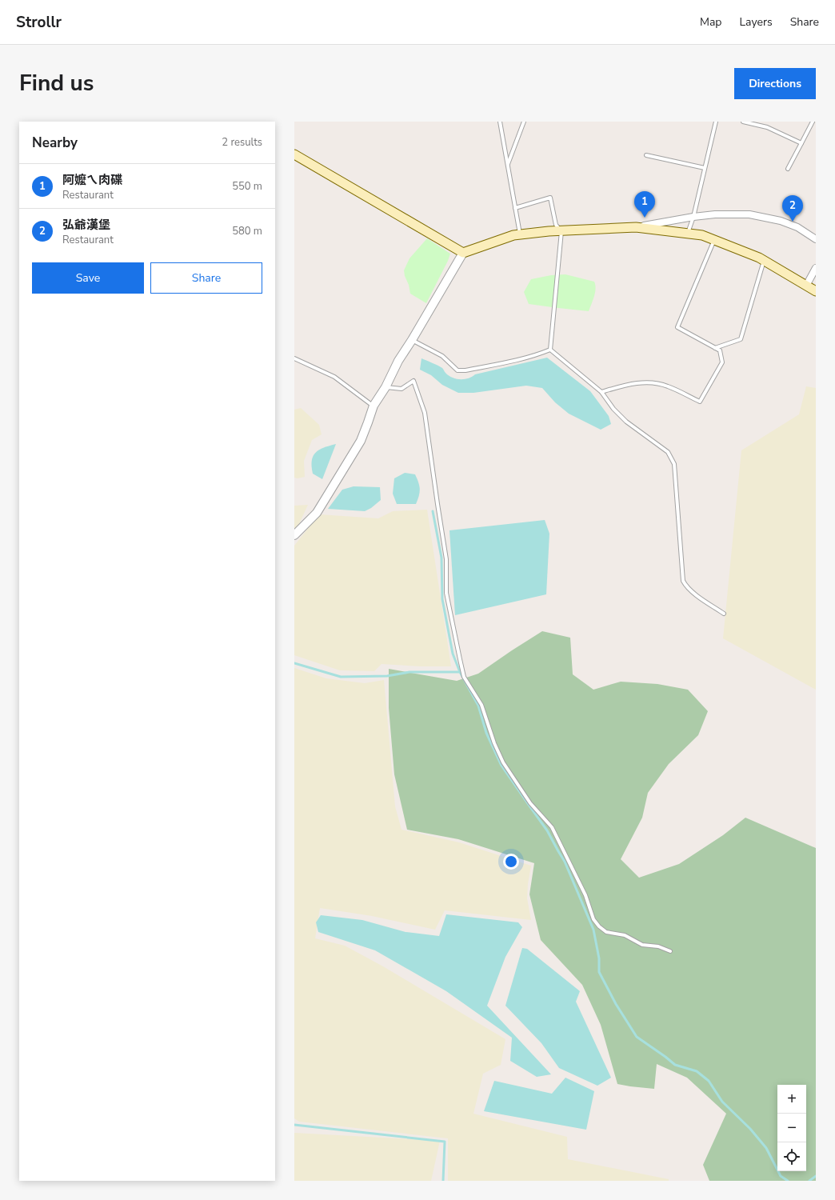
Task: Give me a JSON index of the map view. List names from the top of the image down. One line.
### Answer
{"page":{"header":"Strollr","nav":["Map","Layers","Share"],"title":"Find us","buttons":["Directions",["Save","Share"]],"heading":["Nearby","2 results"],"list":[{"mark":"1","name":"阿嬤ㄟ肉碟","note":"Restaurant","value":"550 m"},{"mark":"2","name":"弘爺漢堡","note":"Restaurant","value":"580 m"}],"pins":["1","2"],"map_buttons":["+","−"]}}
